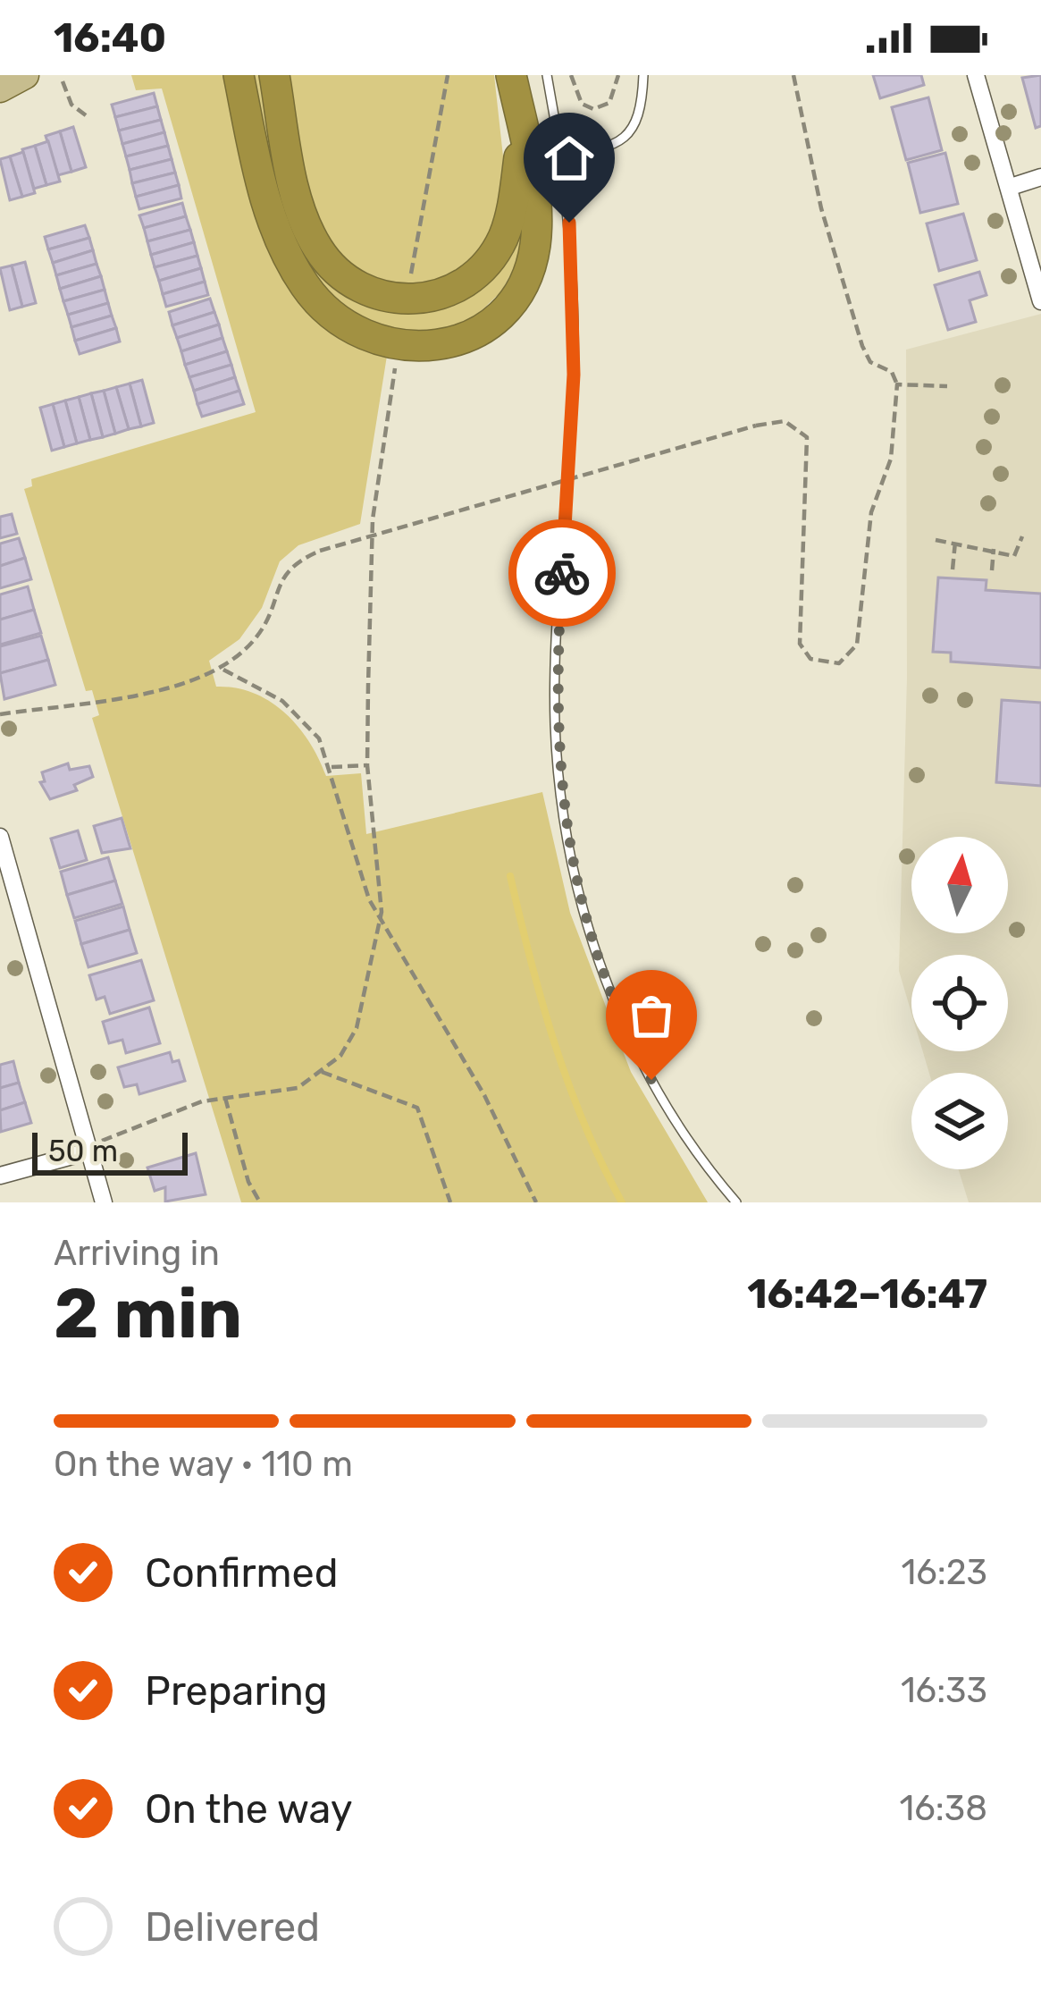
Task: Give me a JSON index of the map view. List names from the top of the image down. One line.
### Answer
{"scale_bar":"50 m","north":"top","page":{"status":"16:40","scale":"50 m","heading":["2 min","Arriving in","16:42–16:47"],"bar":"On the way · 110 m","list":[["Confirmed","16:23"],["Preparing","16:33"],["On the way","16:38"],"Delivered"]}}
